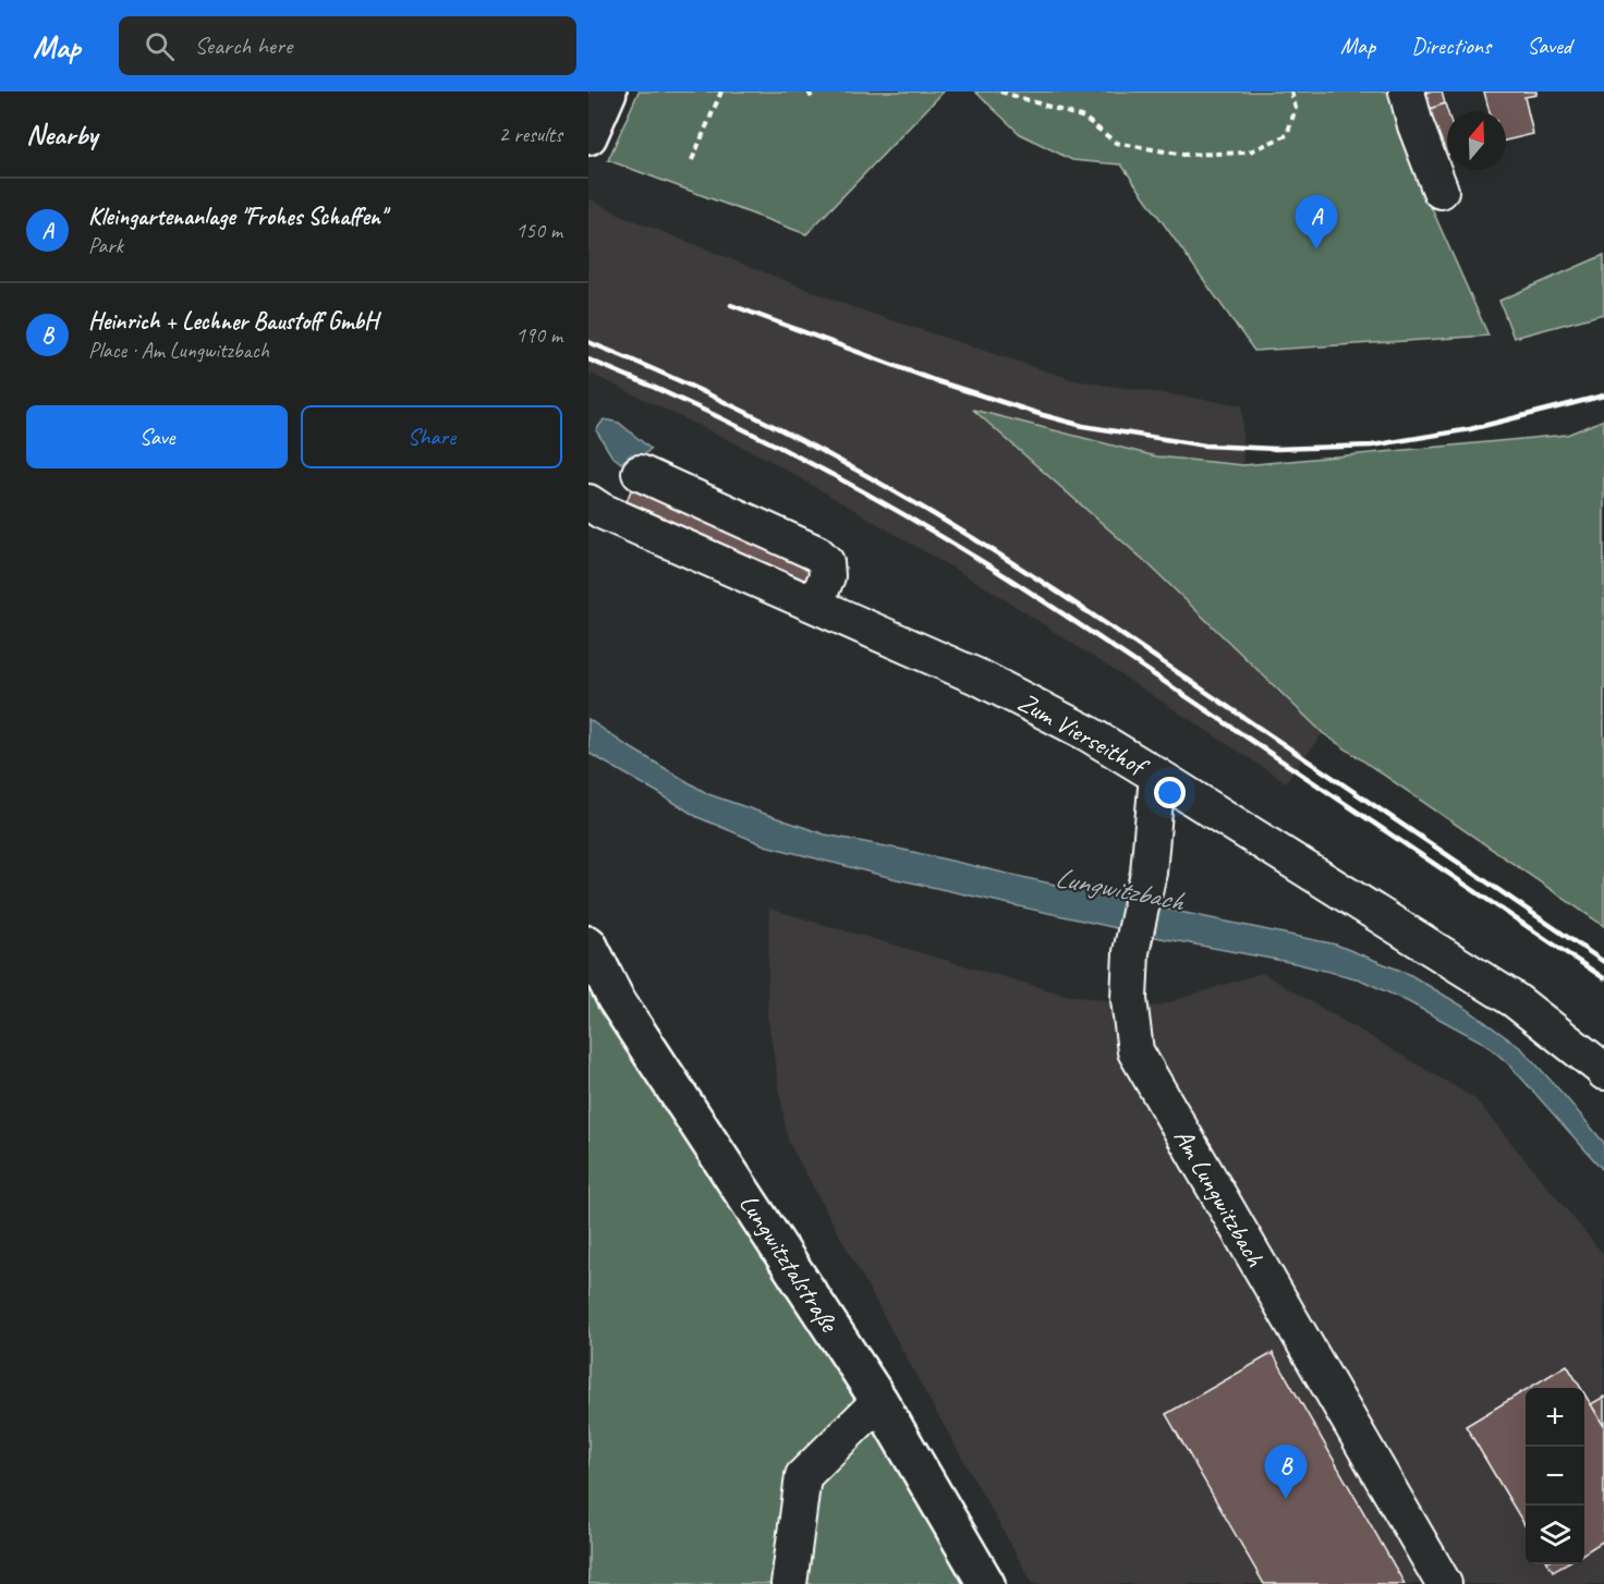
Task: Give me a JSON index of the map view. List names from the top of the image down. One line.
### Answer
{"streets":{"main road":["Lungwitztalstraße"],"street":["Zum Vierseithof","Am Lungwitzbach"]},"crossings":[["Zum Vierseithof","Am Lungwitzbach"]],"water":["Lungwitzbach"],"north":"top","page":{"header":"Map","search":"Search here","nav":["Map","Directions","Saved"],"heading":["Nearby","2 results"],"list":[{"mark":"A","name":"Kleingartenanlage \"Frohes Schaffen\"","note":"Park","value":"150 m"},{"mark":"B","name":"Heinrich + Lechner Baustoff GmbH","note":"Place · Am Lungwitzbach","value":"190 m"}],"pins":["A","B"],"buttons":["Save","Share"],"map_buttons":["+","−"]}}
